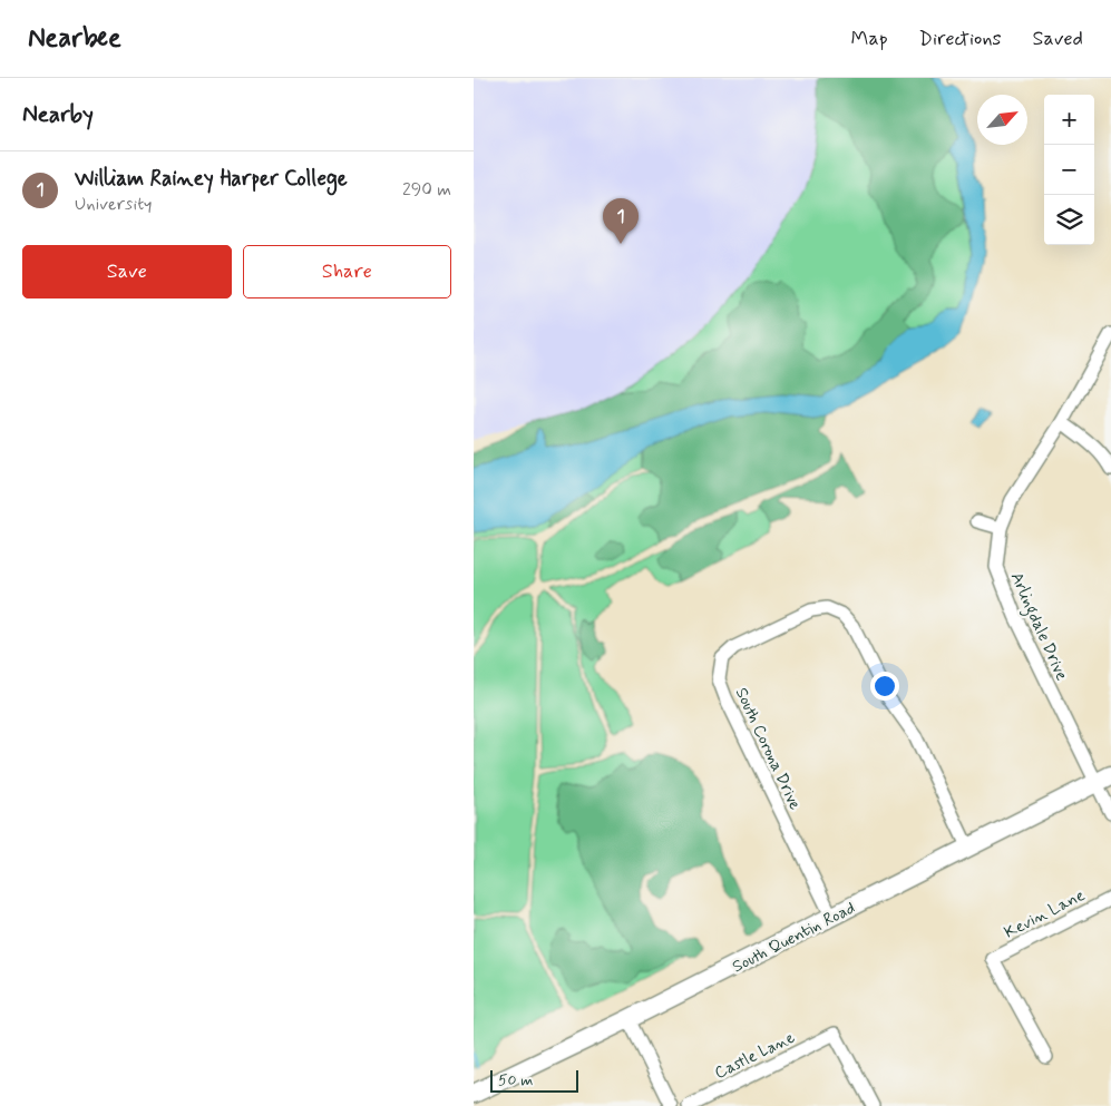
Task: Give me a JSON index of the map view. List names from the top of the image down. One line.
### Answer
{"streets":{"main road":["South Quentin Road"],"street":["Arlingdale Drive","South Corona Drive","Kevin Lane","Castle Lane"]},"crossings":[["Arlingdale Drive","South Quentin Road"],["South Corona Drive","South Quentin Road"]],"scale_bar":"50 m","north":"top right","page":{"header":"Nearbee","nav":["Map","Directions","Saved"],"heading":"Nearby","map_buttons":["+","−"],"list":[{"mark":"1","name":"William Rainey Harper College","note":"University","value":"290 m"}],"pins":"1","buttons":["Save","Share"],"scale":"50 m"}}
